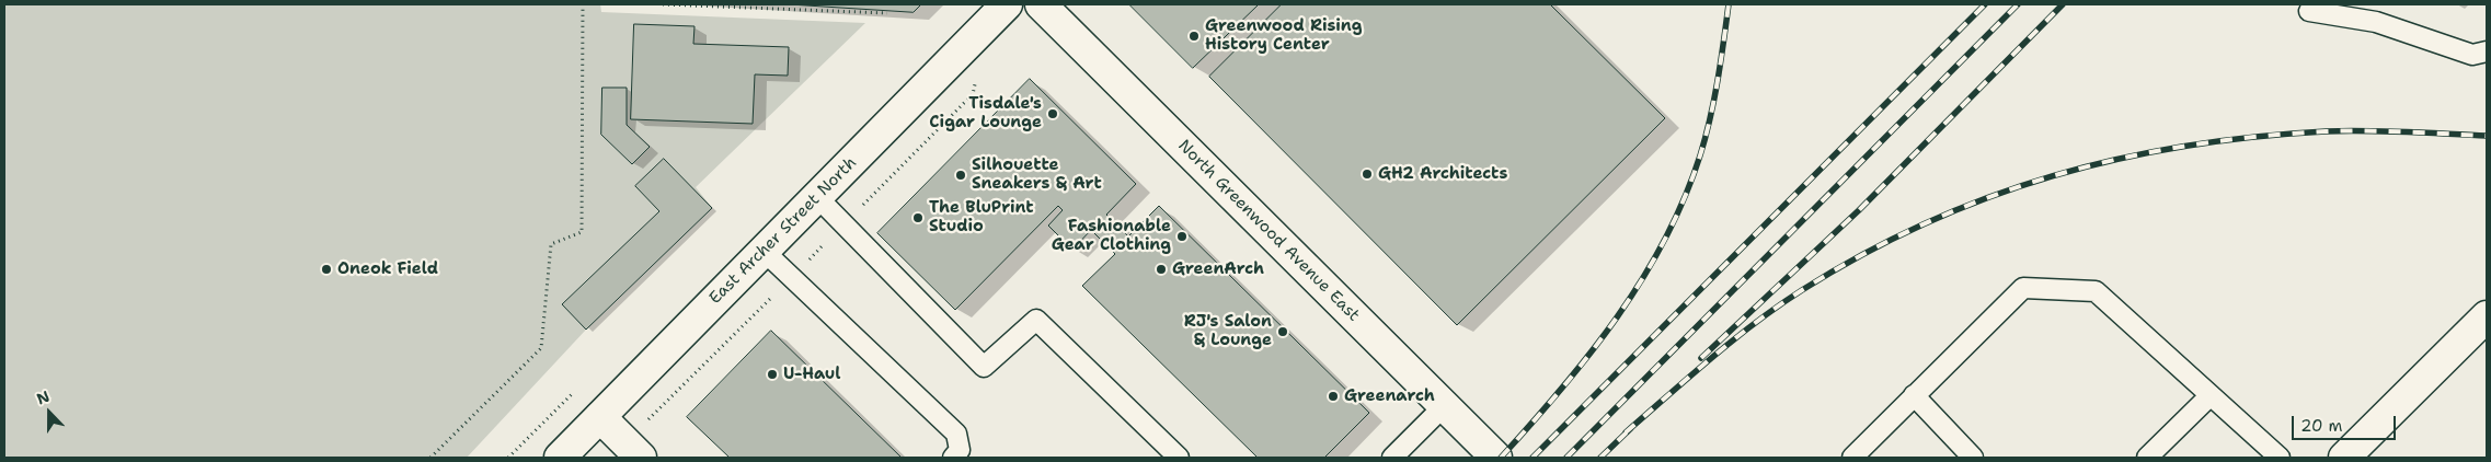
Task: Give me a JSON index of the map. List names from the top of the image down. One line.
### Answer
{"streets":{"street":["East Archer Street North","North Greenwood Avenue East"]},"places":["Greenwood Rising History Center","Tisdale's Cigar Lounge","GH2 Architects","Silhouette Sneakers & Art","The BluPrint Studio","Fashionable Gear Clothing","Oneok Field","GreenArch","RJ's Salon & Lounge","U-Haul","Greenarch"],"scale_bar":"20 m","north":"top"}
